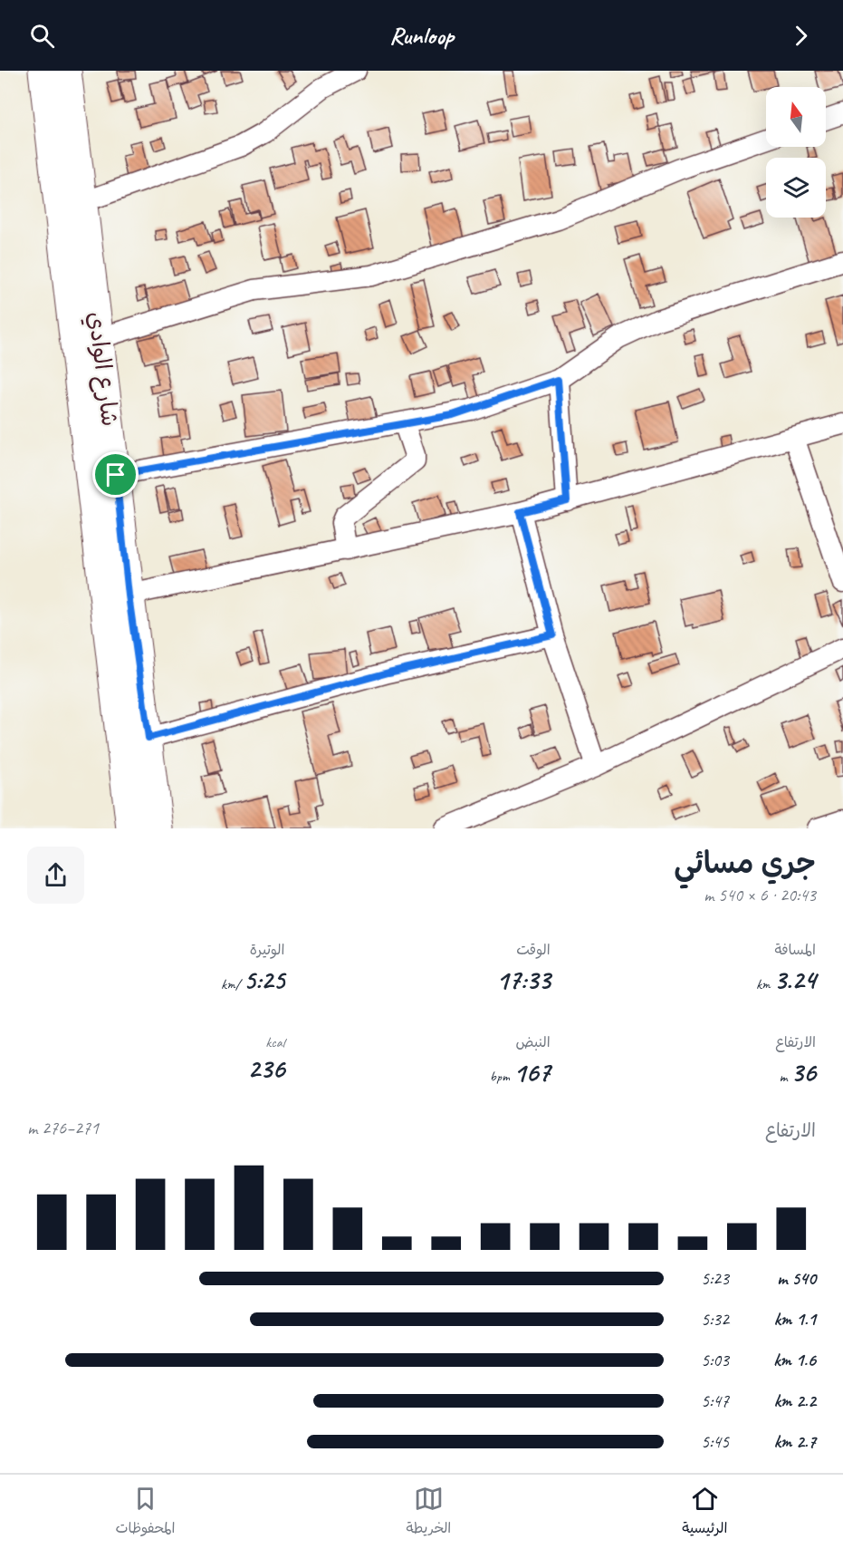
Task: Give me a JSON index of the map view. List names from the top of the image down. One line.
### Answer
{"streets":{"main road":["شارع الوادي"]},"north":"top","page":{"header":"Runloop","heading":["جري مسائي","20:43 · 6 × 540 m"],"stats":[["المسافة","3.24 km"],["الوقت","17:33"],["الوتيرة","5:25 /km"],["الارتفاع","36 m"],["النبض","167 bpm"],["kcal","236"]],"chart":["الارتفاع","271–276 m"],"list":[{"name":"540 m","note":"5:23"},{"name":"1.1 km","note":"5:32"},{"name":"1.6 km","note":"5:03"},{"name":"2.2 km","note":"5:47"},{"name":"2.7 km","note":"5:45"}],"tabs":["الرئيسية","الخريطة","المحفوظات"]}}
